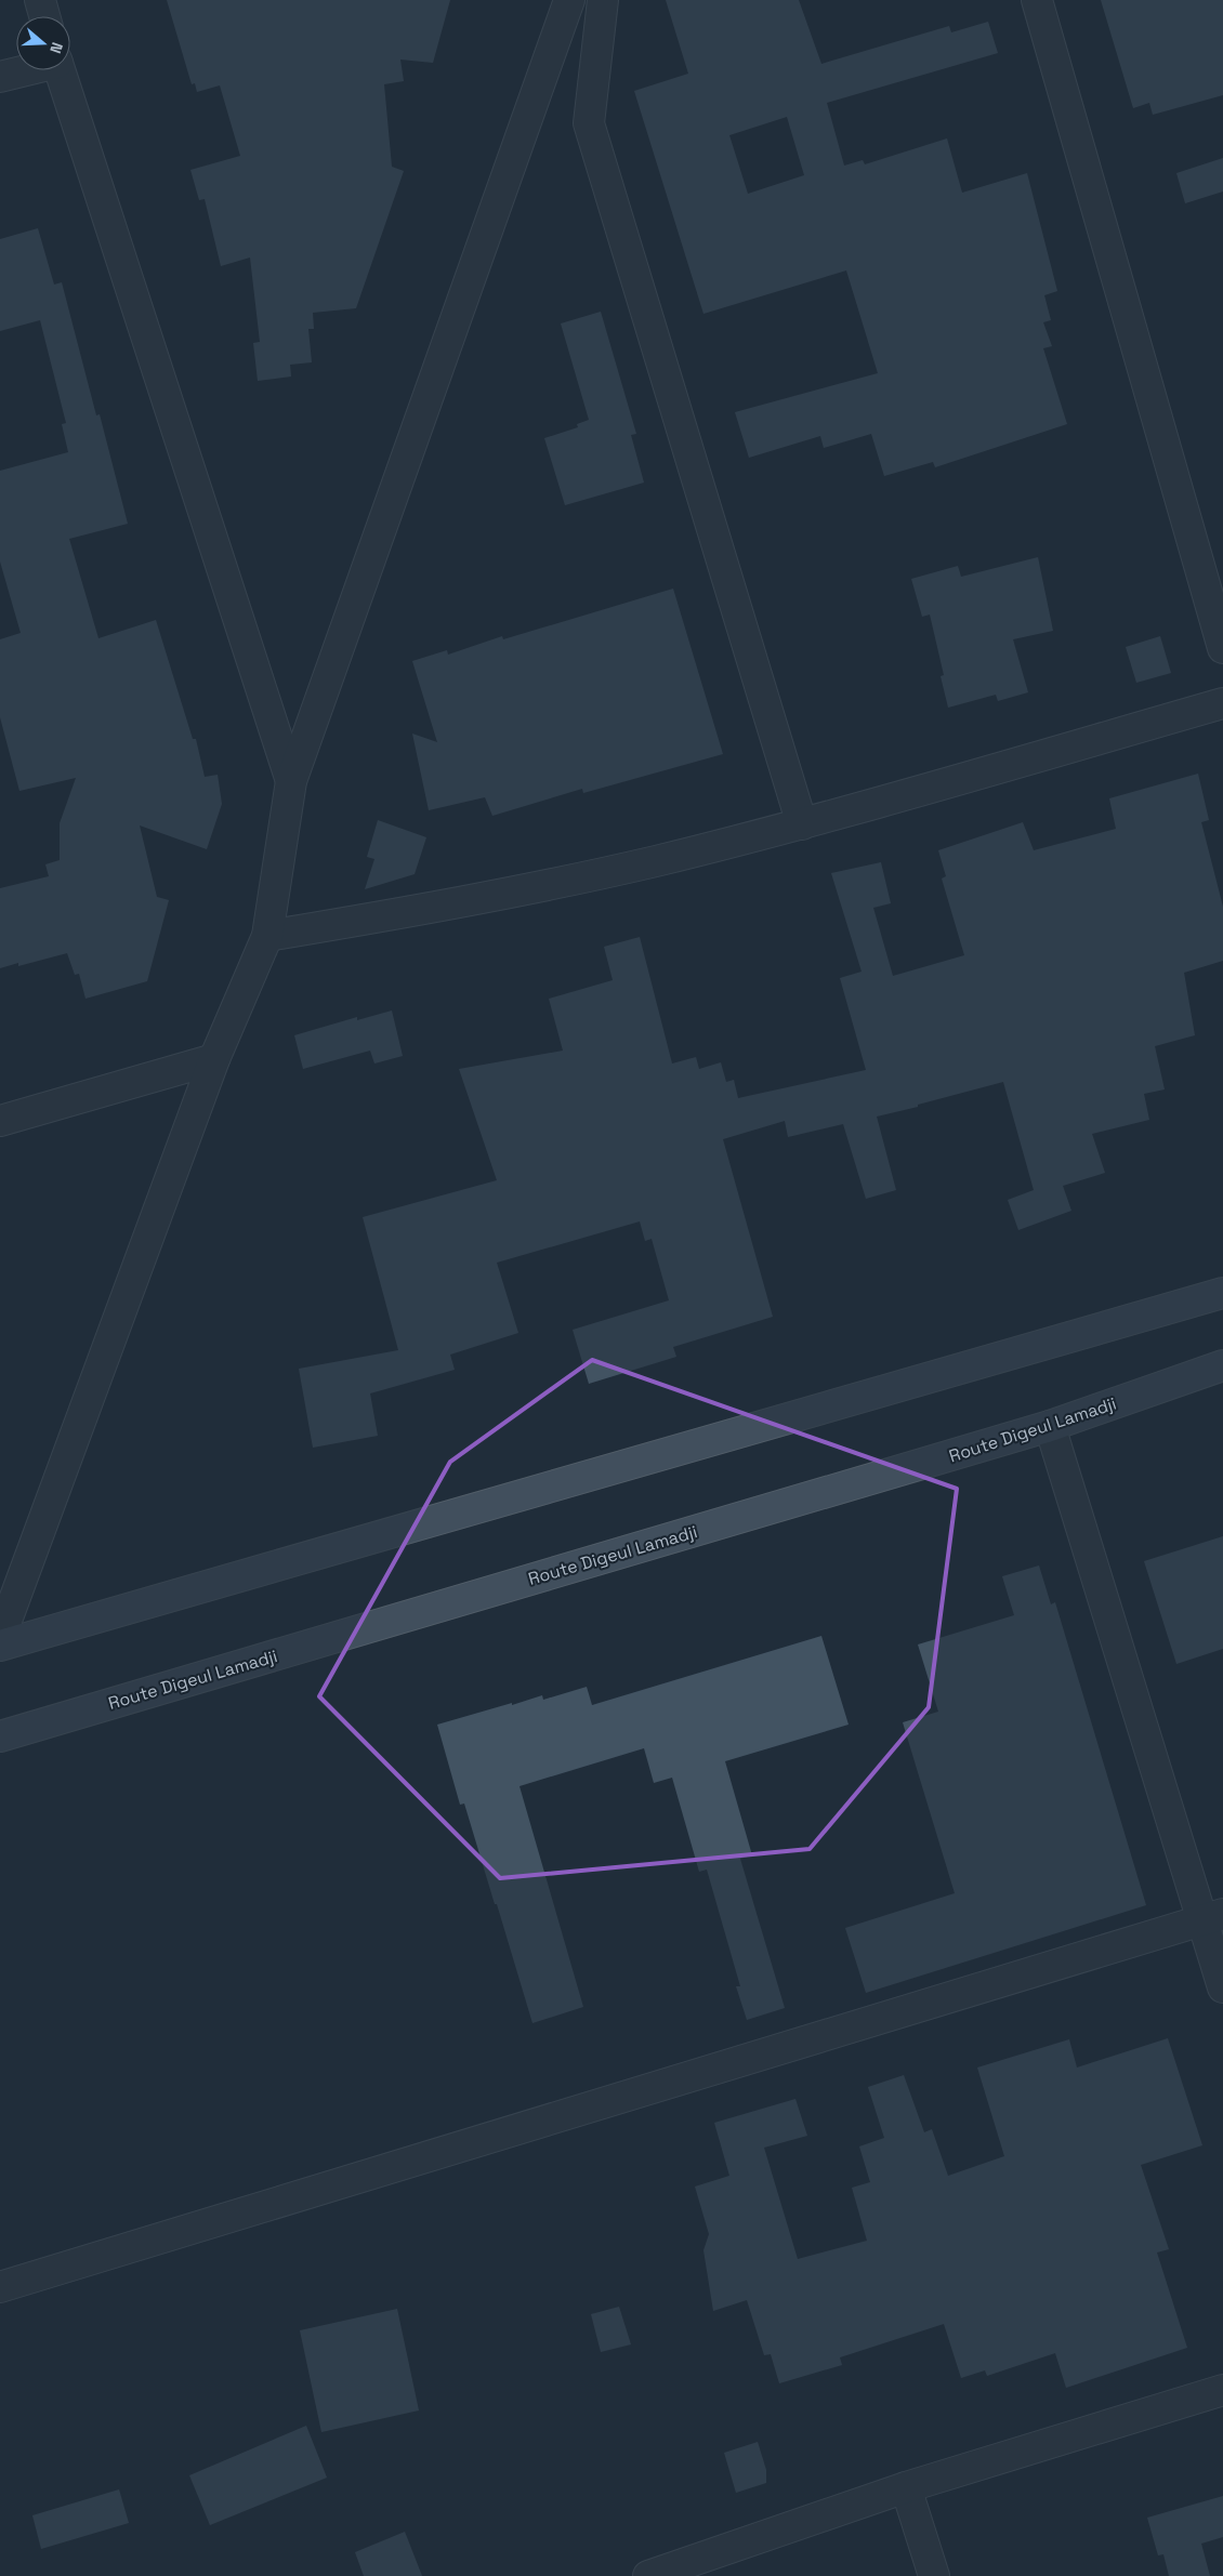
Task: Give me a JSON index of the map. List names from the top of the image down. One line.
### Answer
{"streets":{"main road":["Route Digeul Lamadji"]},"north":"right"}
